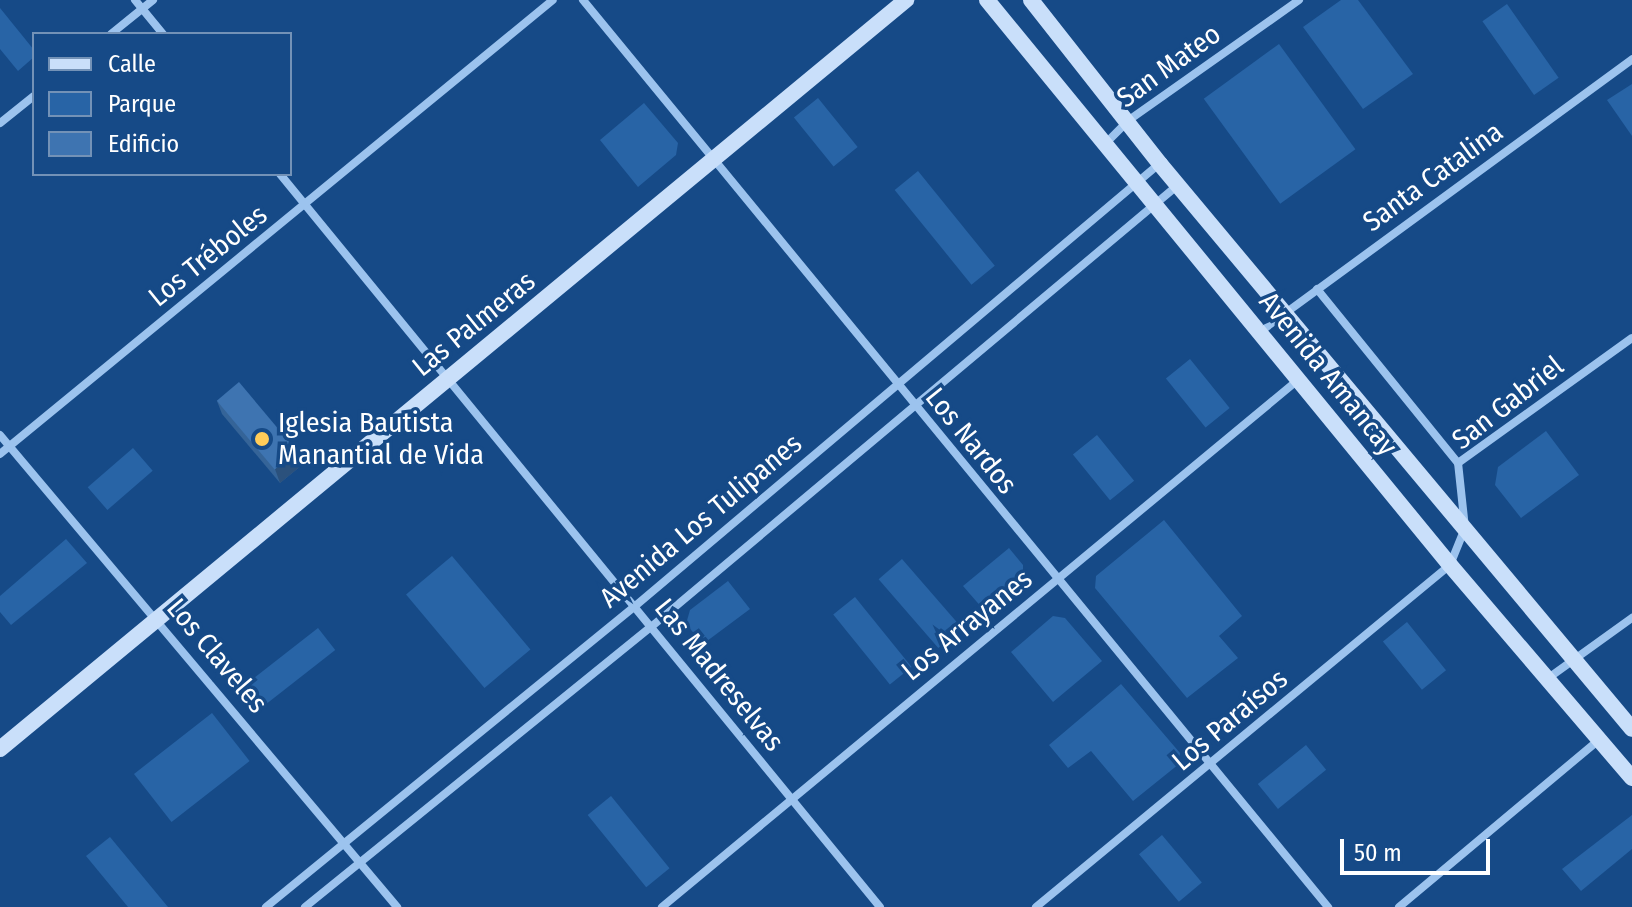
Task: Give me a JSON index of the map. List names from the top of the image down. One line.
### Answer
{"streets":{"street":["San Mateo","Santa Catalina","Los Tréboles","Las Palmeras","Avenida Amancay","San Gabriel","Los Nardos","Avenida Los Tulipanes","Los Arrayanes","Los Claveles","Las Madreselvas","Los Paraísos"]},"crossings":[["San Mateo","Avenida Amancay"],["Santa Catalina","Avenida Amancay"],["Los Tréboles","Los Claveles"],["Los Tréboles","Las Madreselvas"],["Las Palmeras","Los Nardos"],["Las Palmeras","Los Claveles"],["Las Palmeras","Las Madreselvas"],["Avenida Amancay","San Gabriel"],["Avenida Amancay","Avenida Los Tulipanes"],["Avenida Amancay","Los Arrayanes"],["Avenida Amancay","Los Paraísos"],["Los Nardos","Avenida Los Tulipanes"],["Los Nardos","Los Arrayanes"],["Los Nardos","Los Paraísos"],["Avenida Los Tulipanes","Los Claveles"],["Avenida Los Tulipanes","Las Madreselvas"],["Los Arrayanes","Las Madreselvas"]],"places":["Iglesia Bautista Manantial de Vida"],"legend":["Calle","Parque","Edificio"],"scale_bar":"50 m"}
